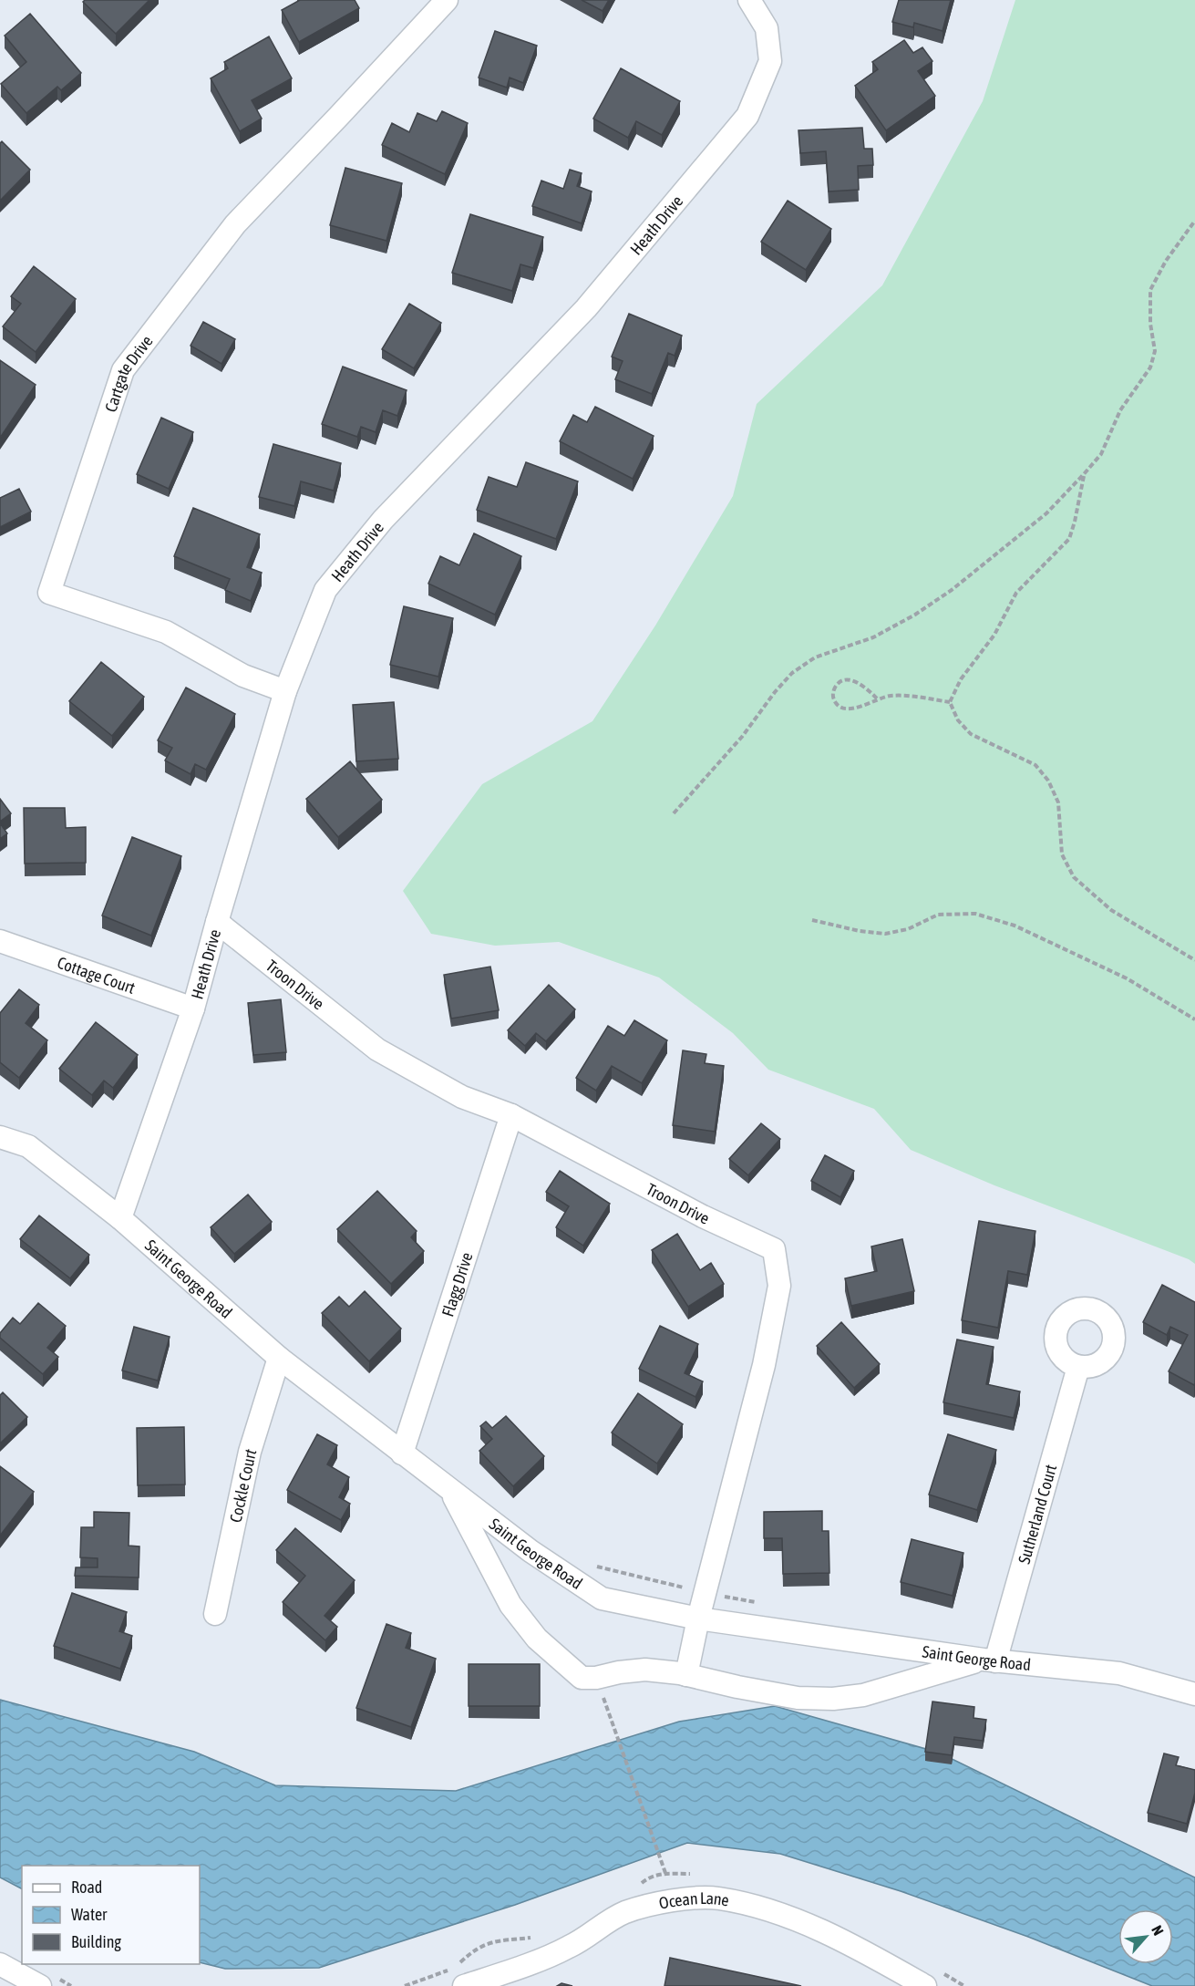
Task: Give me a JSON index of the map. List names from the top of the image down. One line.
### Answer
{"streets":{"street":["Heath Drive","Cartgate Drive","Cottage Court","Troon Drive","Saint George Road","Flagg Drive","Cockle Court","Sutherland Court","Ocean Lane"]},"crossings":[["Heath Drive","Cartgate Drive"],["Heath Drive","Cottage Court"],["Heath Drive","Troon Drive"],["Heath Drive","Saint George Road"],["Troon Drive","Saint George Road"],["Troon Drive","Flagg Drive"],["Saint George Road","Flagg Drive"],["Saint George Road","Cockle Court"],["Saint George Road","Sutherland Court"]],"legend":["Road","Water","Building"],"north":"top right"}
